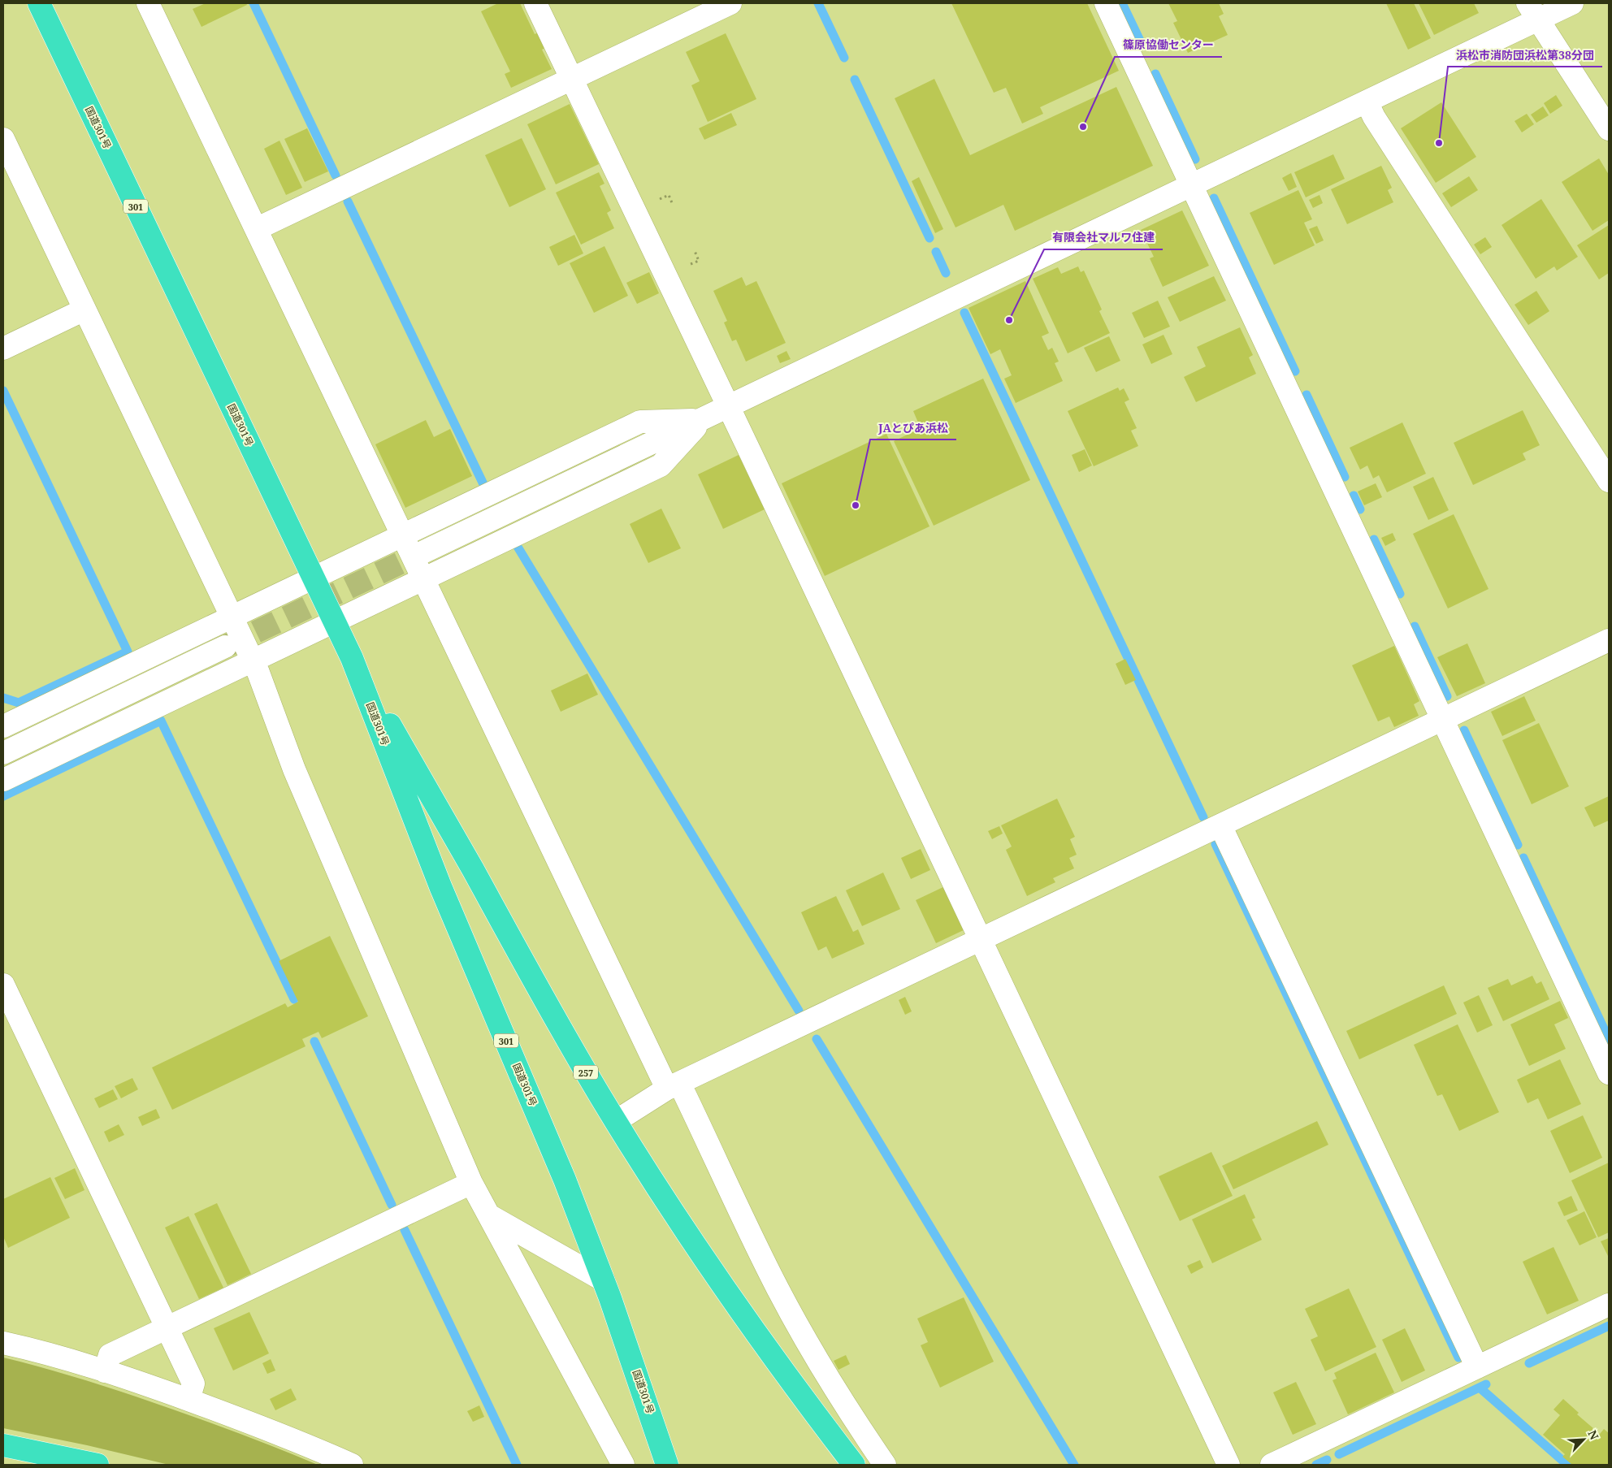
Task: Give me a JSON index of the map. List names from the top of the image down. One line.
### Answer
{"streets":{"highway":["国道301号","301","257"]},"crossings":[["国道301号","257"]],"places":["篠原協働センター","浜松市消防団浜松第38分団","有限会社マルワ住建","JAとぴあ浜松"],"north":"top right"}
